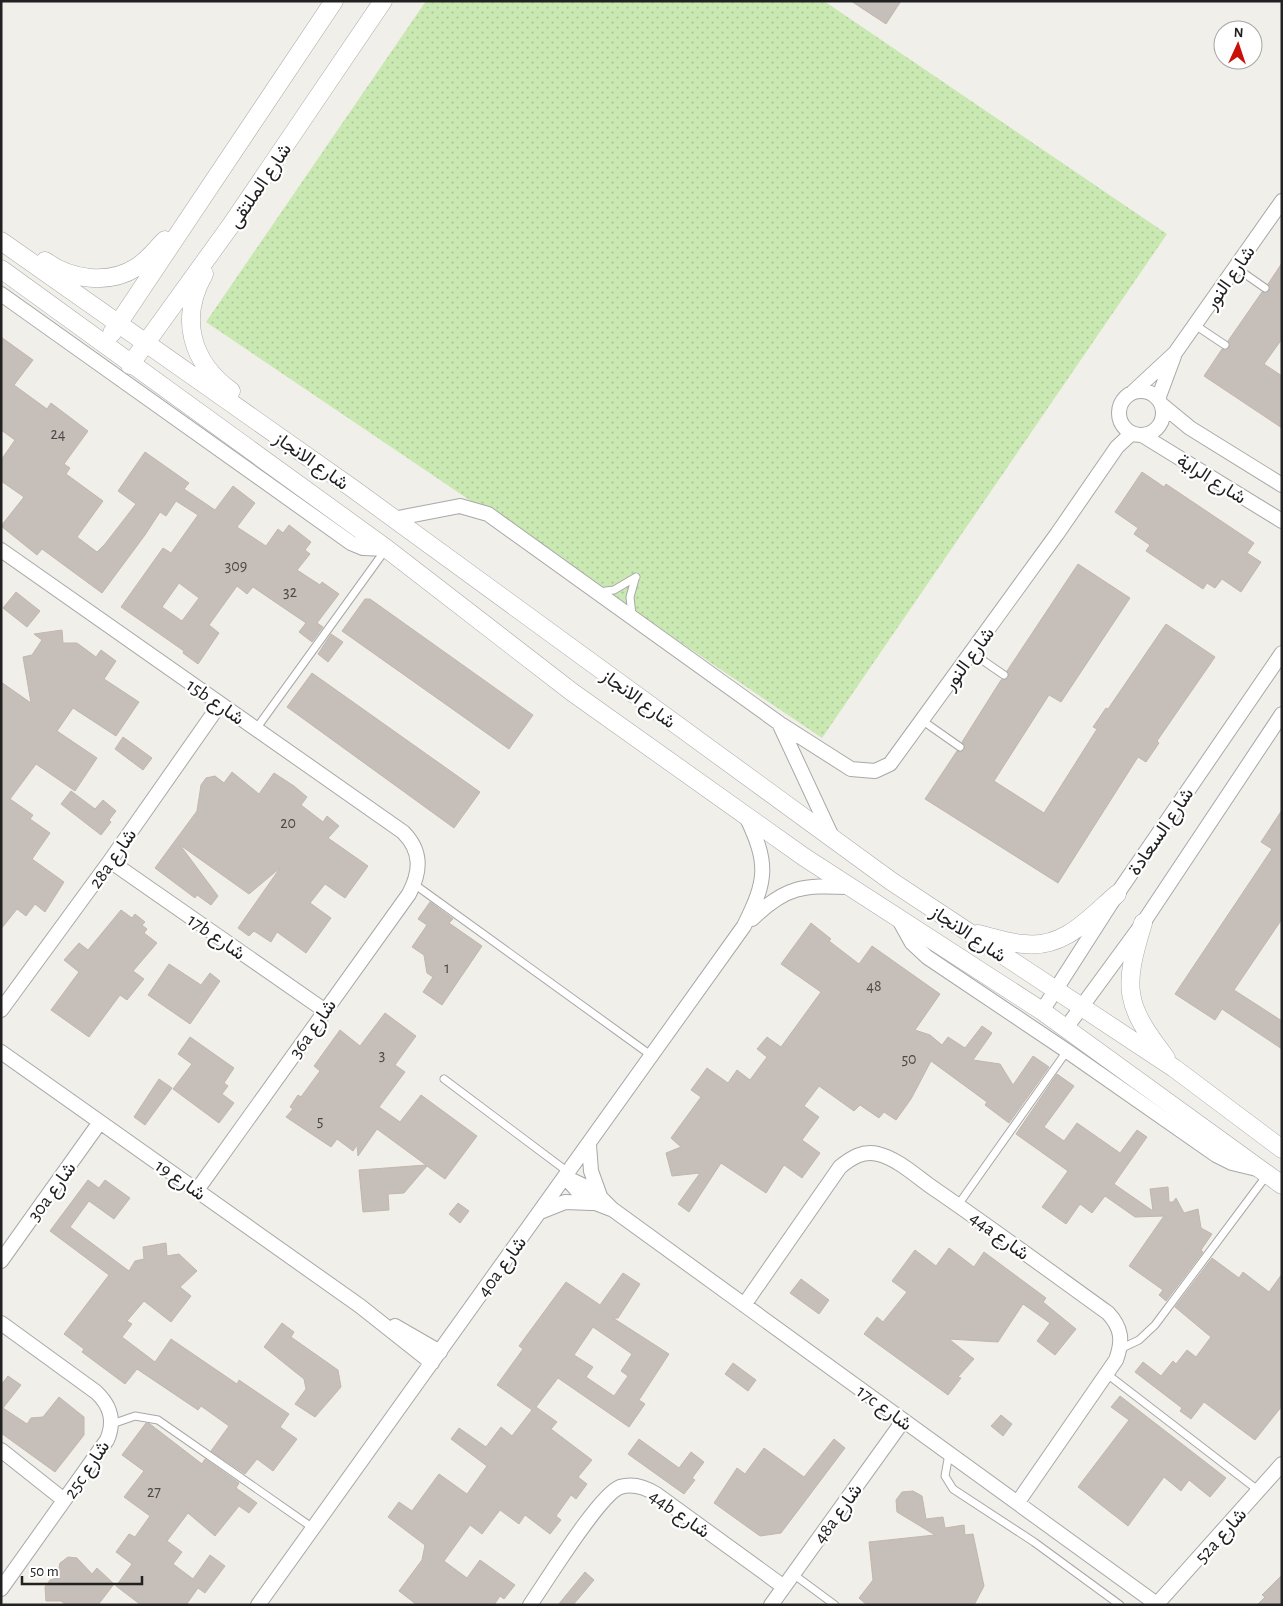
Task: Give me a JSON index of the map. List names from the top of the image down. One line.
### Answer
{"streets":{"street":["شارع الملتقى","شارع النور","شارع الانجاز","شارع الراية","15b شارع","شارع السعادة","28a شارع","17b شارع","36a شارع","شارع 19","30a شارع","44a شارع","40a شارع","17c شارع","25c شارع","44b شارع","48a شارع","52a شارع"]},"crossings":[["شارع الملتقى","شارع الانجاز"],["شارع النور","شارع الانجاز"],["شارع النور","شارع الراية"],["شارع الانجاز","شارع السعادة"],["شارع الانجاز","40a شارع"],["15b شارع","28a شارع"],["15b شارع","36a شارع"],["28a شارع","17b شارع"],["17b شارع","36a شارع"],["36a شارع","شارع 19"],["شارع 19","30a شارع"],["شارع 19","40a شارع"],["44a شارع","17c شارع"],["40a شارع","17c شارع"],["17c شارع","48a شارع"],["17c شارع","52a شارع"],["44b شارع","48a شارع"]],"house_numbers":["24","309","32","20","1","48","3","50","5","27"],"scale_bar":"50 m","north":"top"}
